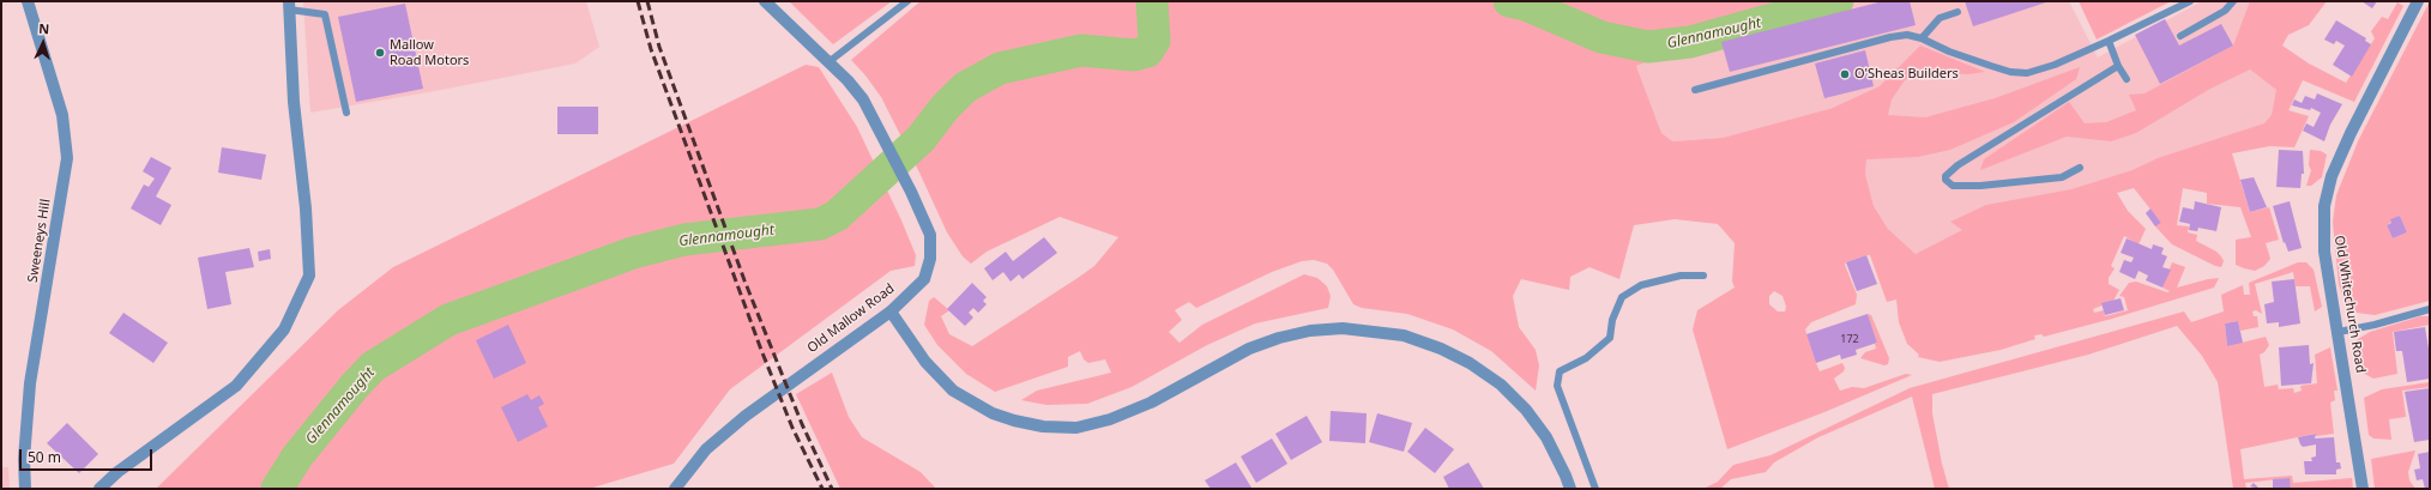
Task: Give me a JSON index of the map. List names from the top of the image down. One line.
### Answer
{"streets":{"street":["Sweeneys Hill","Old Whitechurch Road","Old Mallow Road"]},"water":["Glennamought"],"places":["Mallow Road Motors","O'Sheas Builders"],"house_numbers":["172"],"scale_bar":"50 m","north":"top"}
